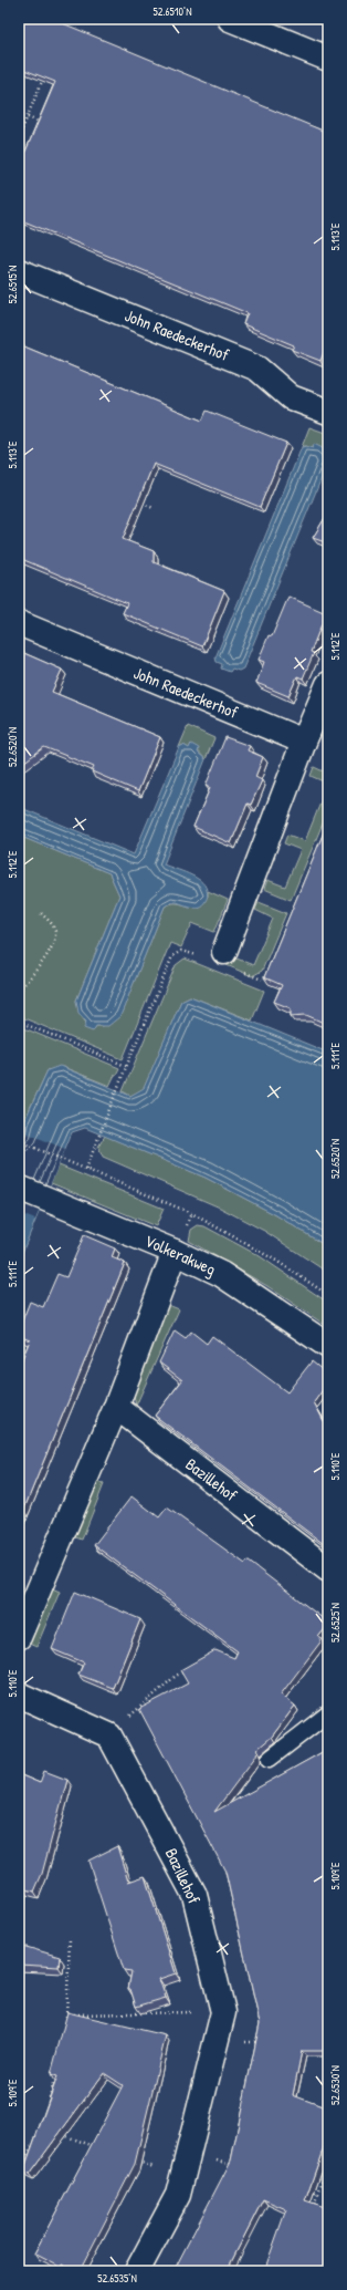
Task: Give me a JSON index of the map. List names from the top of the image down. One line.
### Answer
{"streets":{"street":["John Raedeckerhof","Volkerakweg","Bazillehof"]},"coordinates":["52.6510°N","5.113°E","52.6515°N","5.112°E","52.6520°N","5.111°E","5.110°E","52.6525°N","5.109°E","52.6530°N","52.6535°N"]}
